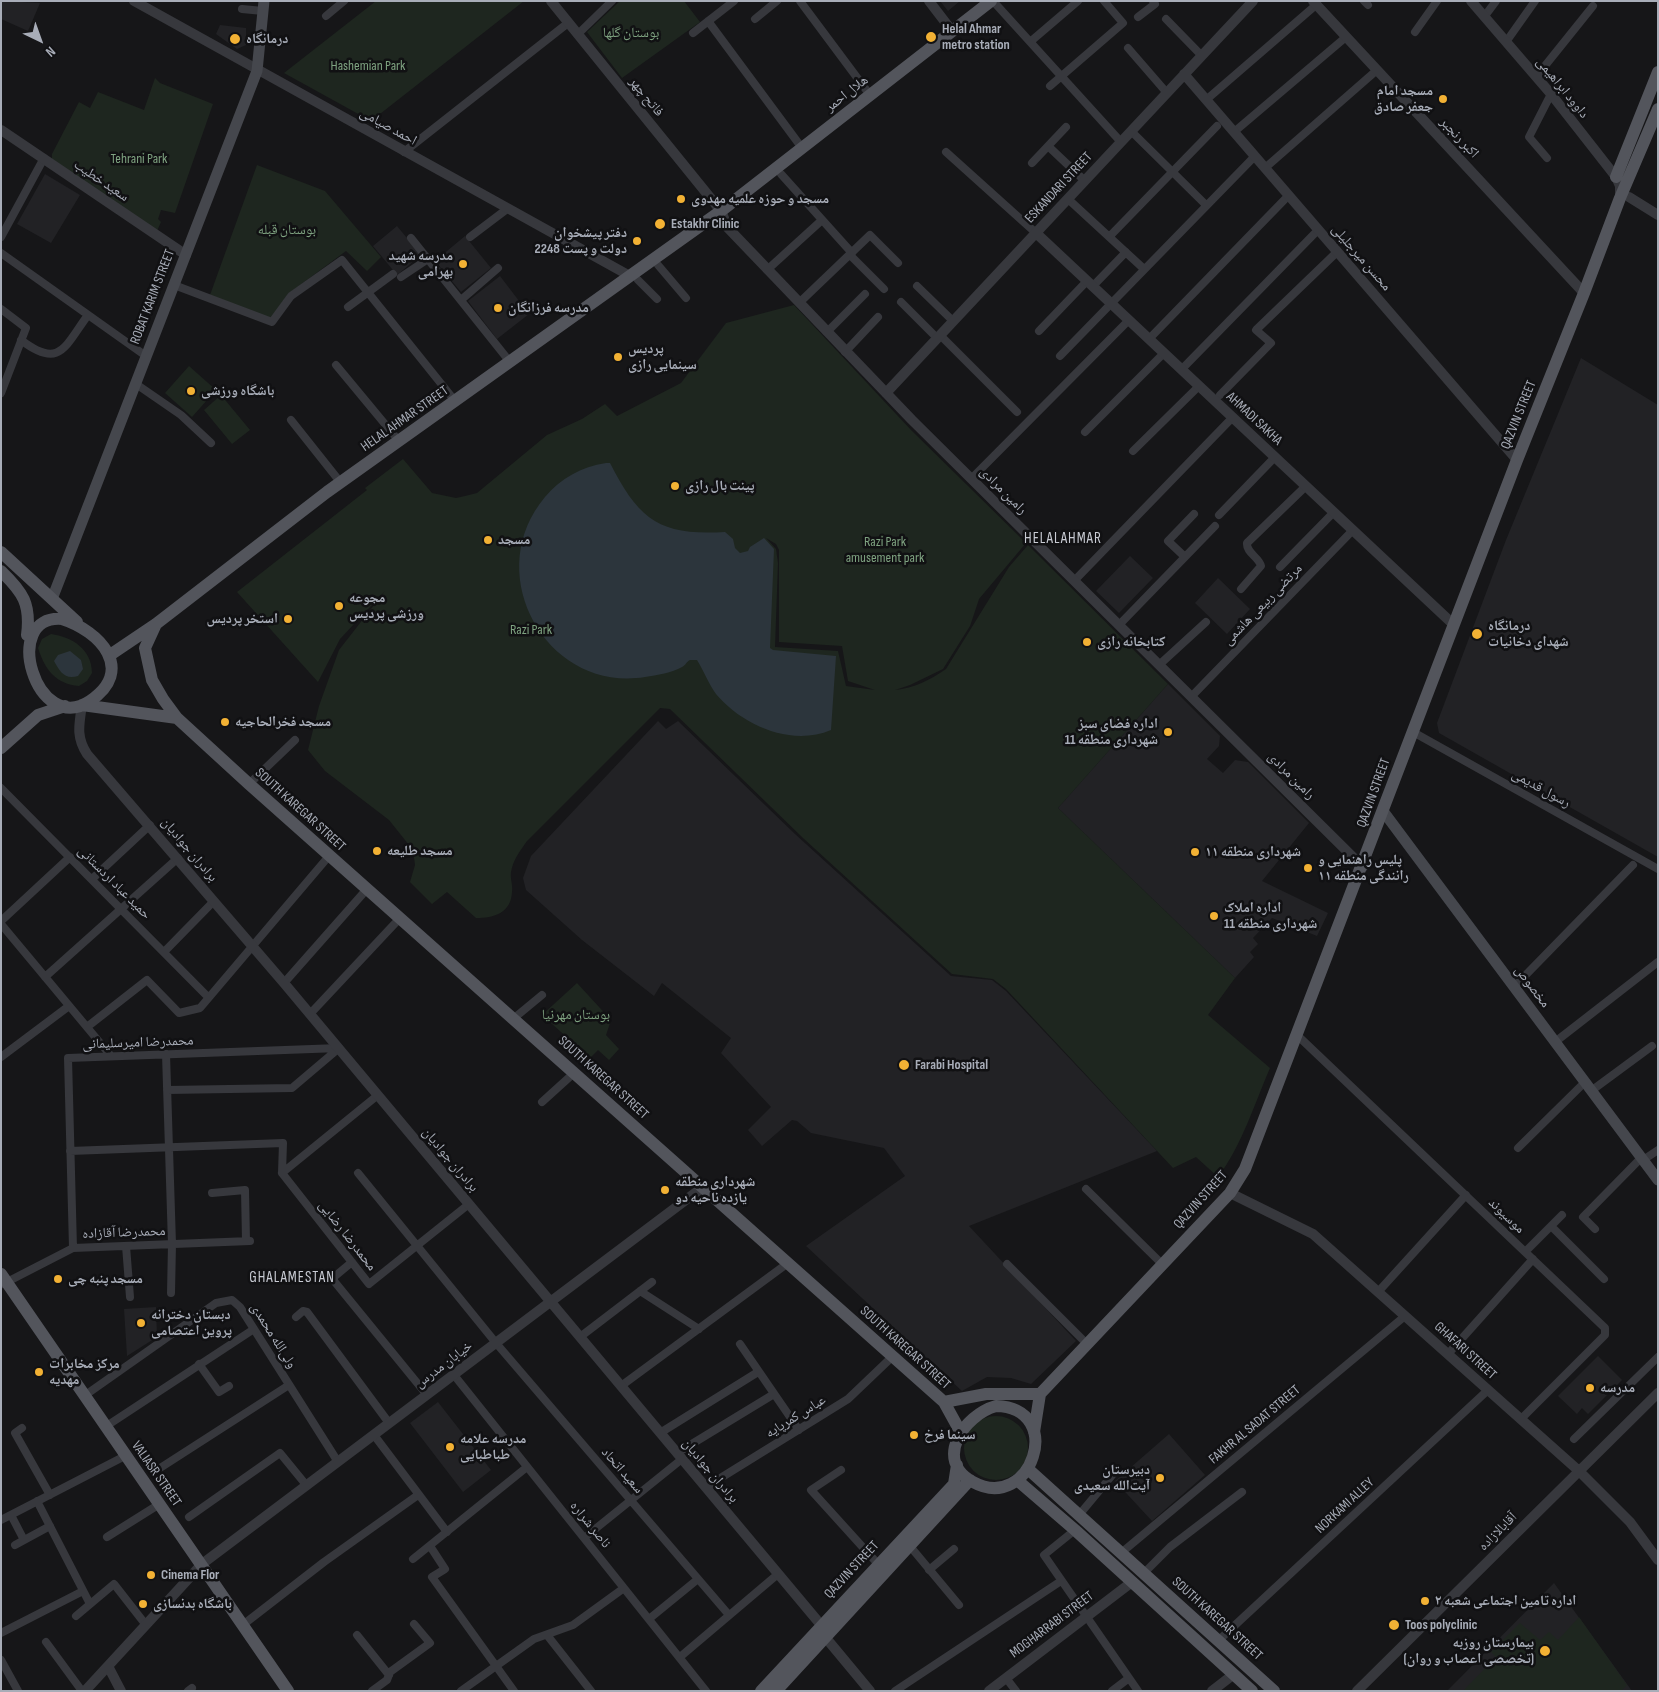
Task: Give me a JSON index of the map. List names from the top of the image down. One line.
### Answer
{"streets":{"main road":["هلال احمر","ROBAT KARIM STREET","QAZVIN STREET","HELAL AHMAR STREET","SOUTH KAREGAR STREET","مخصوص","VALIASR STREET"],"street":["داوود ابراهیمی","فاتح چهر","احمد صیامی","اکبر رنجبر","سعید خطیب","ESKANDARI STREET","محسن میرجلیلی","AHMADI SAKHA","رامین مرادی","مرتضی ربیعی هاشمی","رسول قدیمی","برادران جوادیان","حمید عباد اردستانی","محمدرضا امیرسلیمانی","موسیوند","محمدرضا آقازاده","محمدرضا رضایی","ولی‌الله محمدی","GHAFARI STREET","خیابان مدرس","عباس کمرپایه","FAKHR AL SADAT STREET","سعید اتحاد","NORKAMI ALLEY","ناصر شراره","آقابالازاده","MOGHARRABI STREET"]},"crossings":[["داوود ابراهیمی","QAZVIN STREET"],["هلال احمر","فاتح چهر"],["هلال احمر","HELAL AHMAR STREET"],["هلال احمر","رامین مرادی"],["فاتح چهر","HELAL AHMAR STREET"],["فاتح چهر","رامین مرادی"],["احمد صیامی","ROBAT KARIM STREET"],["احمد صیامی","HELAL AHMAR STREET"],["اکبر رنجبر","QAZVIN STREET"],["سعید خطیب","ROBAT KARIM STREET"],["ESKANDARI STREET","محسن میرجلیلی"],["ESKANDARI STREET","AHMADI SAKHA"],["ESKANDARI STREET","رامین مرادی"],["محسن میرجلیلی","QAZVIN STREET"],["QAZVIN STREET","AHMADI SAKHA"],["QAZVIN STREET","رامین مرادی"],["QAZVIN STREET","رسول قدیمی"],["QAZVIN STREET","SOUTH KAREGAR STREET"],["QAZVIN STREET","برادران جوادیان"],["QAZVIN STREET","مخصوص"],["QAZVIN STREET","موسیوند"],["QAZVIN STREET","GHAFARI STREET"],["HELAL AHMAR STREET","رامین مرادی"],["HELAL AHMAR STREET","SOUTH KAREGAR STREET"],["HELAL AHMAR STREET","برادران جوادیان"],["AHMADI SAKHA","مرتضی ربیعی هاشمی"],["رامین مرادی","مرتضی ربیعی هاشمی"],["SOUTH KAREGAR STREET","خیابان مدرس"],["SOUTH KAREGAR STREET","عباس کمرپایه"],["SOUTH KAREGAR STREET","FAKHR AL SADAT STREET"],["SOUTH KAREGAR STREET","NORKAMI ALLEY"],["برادران جوادیان","محمدرضا امیرسلیمانی"],["برادران جوادیان","محمدرضا رضایی"],["برادران جوادیان","خیابان مدرس"],["برادران جوادیان","عباس کمرپایه"],["محمدرضا امیرسلیمانی","محمدرضا آقازاده"],["موسیوند","GHAFARI STREET"],["محمدرضا آقازاده","VALIASR STREET"],["محمدرضا رضایی","سعید اتحاد"],["ولی‌الله محمدی","خیابان مدرس"],["ولی‌الله محمدی","VALIASR STREET"],["GHAFARI STREET","FAKHR AL SADAT STREET"],["GHAFARI STREET","NORKAMI ALLEY"],["GHAFARI STREET","آقابالازاده"],["خیابان مدرس","سعید اتحاد"],["خیابان مدرس","VALIASR STREET"],["خیابان مدرس","ناصر شراره"]],"districts":["HELALAHMAR","GHALAMESTAN"],"parks":["بوستان گلها","Hashemian Park","Tehrani Park","بوستان قبله","Razi Park amusement park","Razi Park","بوستان مهرنیا"],"places":["Helal Ahmar metro station","درمانگاه","مسجد امام جعفر صادق","مسجد و حوزه علمیه مهدوی","Estakhr Clinic","دفتر پیشخوان دولت و پست 2248","مدرسه شهید بهرامی","مدرسه فرزانگان","پردیس سینمایی رازی","باشگاه ورزشی","پینت بال رازی","مسجد","مجوعه ورزشی پردیس","استخر پردیس","درمانگاه شهدای دخانیات","کتابخانه رازی","مسجد فخرالحاجیه","اداره فضای سبز شهرداری منطقه 11","مسجد طلیعه","شهرداری منطقه ۱۱","پلیس راهنمایی و رانندگی منطقه ۱۱","اداره املاک شهرداری منطقه 11","Farabi Hospital","شهرداری منطقه یازده ناحیه دو","مسجد پنبه چی","دبستان دخترانه پروین اعتصامی","مرکز مخابرات مهدیه","مدرسه","سینما فرخ","مدرسه علامه طباطبایی","دبیرستان آیت‌الله سعیدی","Cinema Flor","اداره تامین اجتماعی شعبه ۲","باشگاه بدنسازی","Toos polyclinic","بیمارستان روزبه (تخصصی اعصاب و روان)"],"north":"bottom right"}
